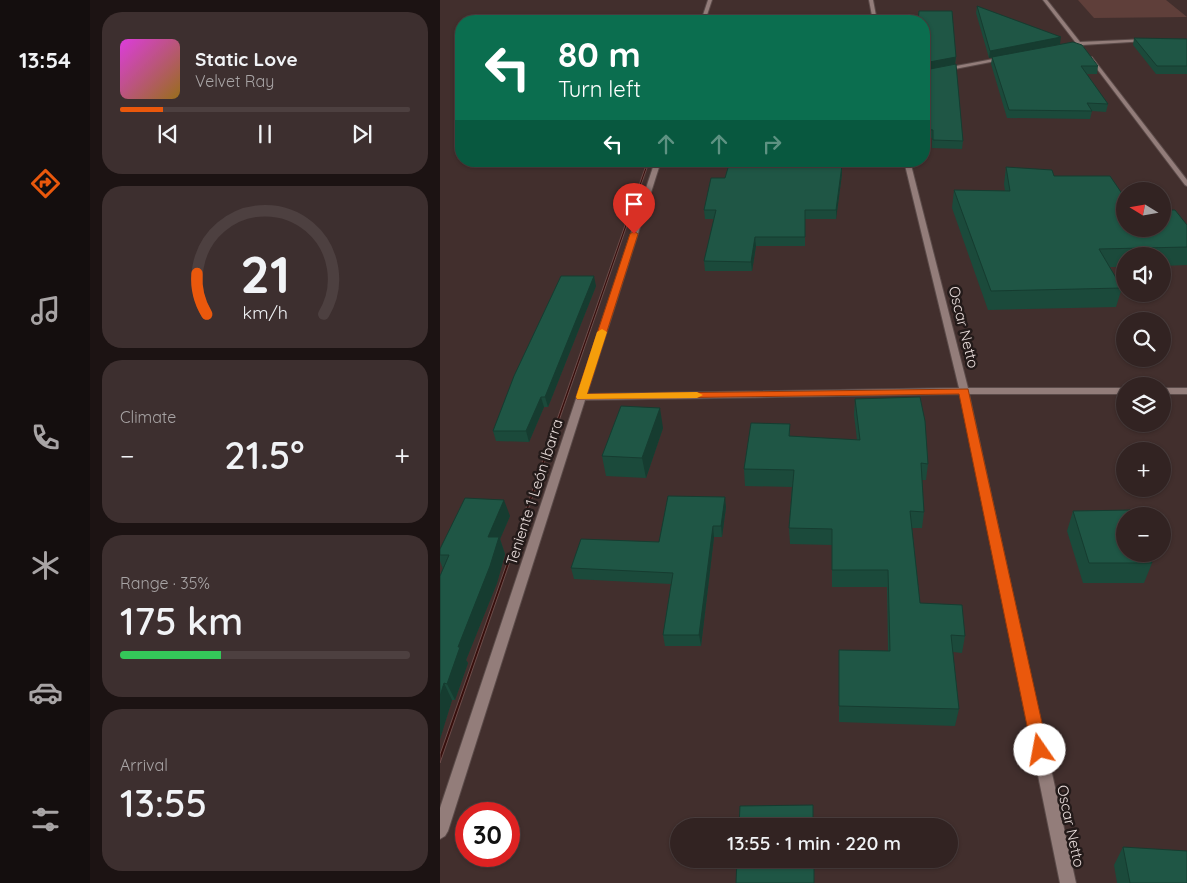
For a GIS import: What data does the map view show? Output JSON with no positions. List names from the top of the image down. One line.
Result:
{"streets":{"street":["Oscar Netto","Teniente 1 León Ibarra"]},"north":"left","page":{"tabs":"13:54","turn":["80 m","Turn left"],"song":["Static Love","Velvet Ray"],"map_buttons":["+","−"],"tile":["Climate",["Range · 35%","175 km"],["Arrival","13:55"]],"heat":["−","21.5°","+"],"limit":"30","trip":"13:55 · 1 min · 220 m","gauge":["21","km/h"]}}
